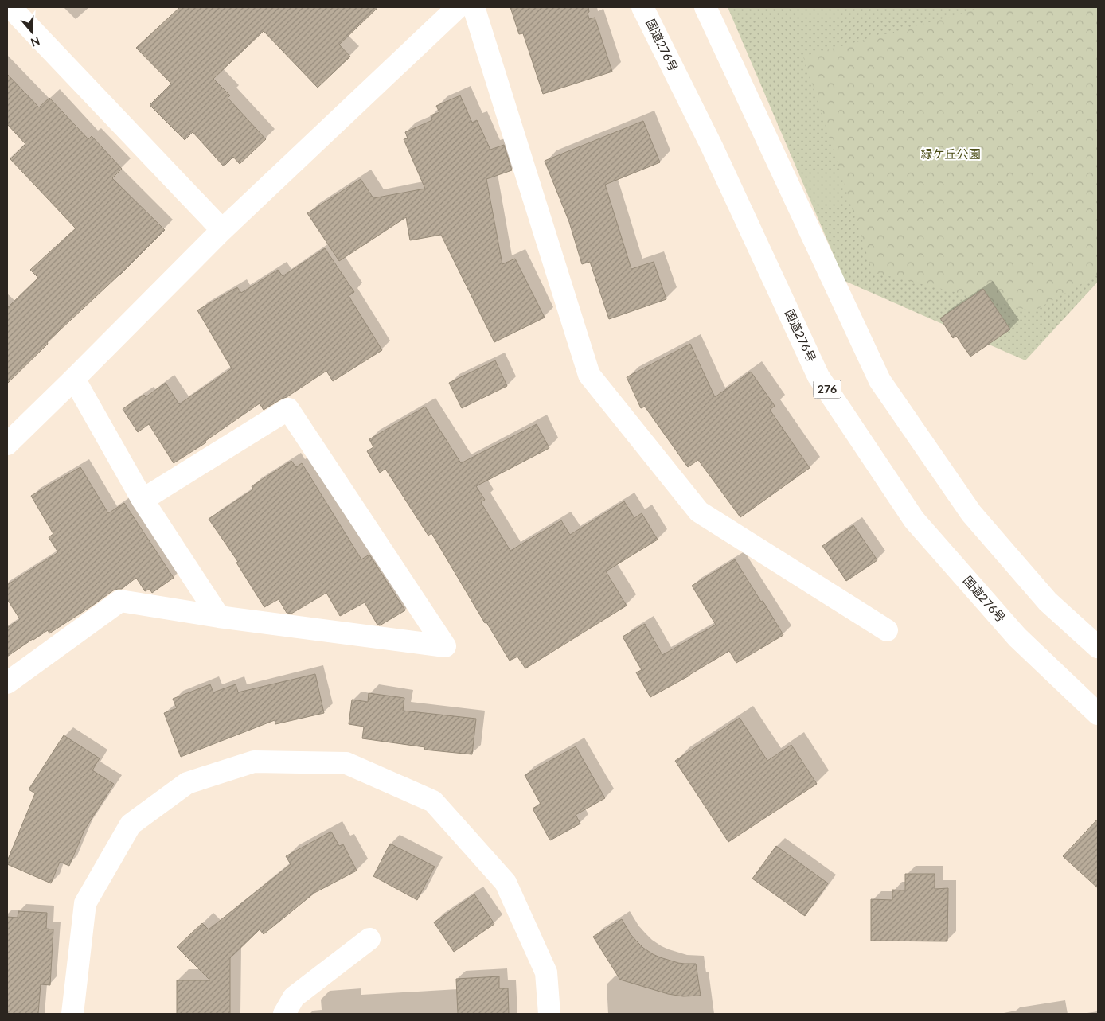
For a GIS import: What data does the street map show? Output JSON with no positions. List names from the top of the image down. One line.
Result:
{"streets":{"main road":["国道276号","276"]},"parks":["緑ケ丘公園"],"north":"bottom"}
